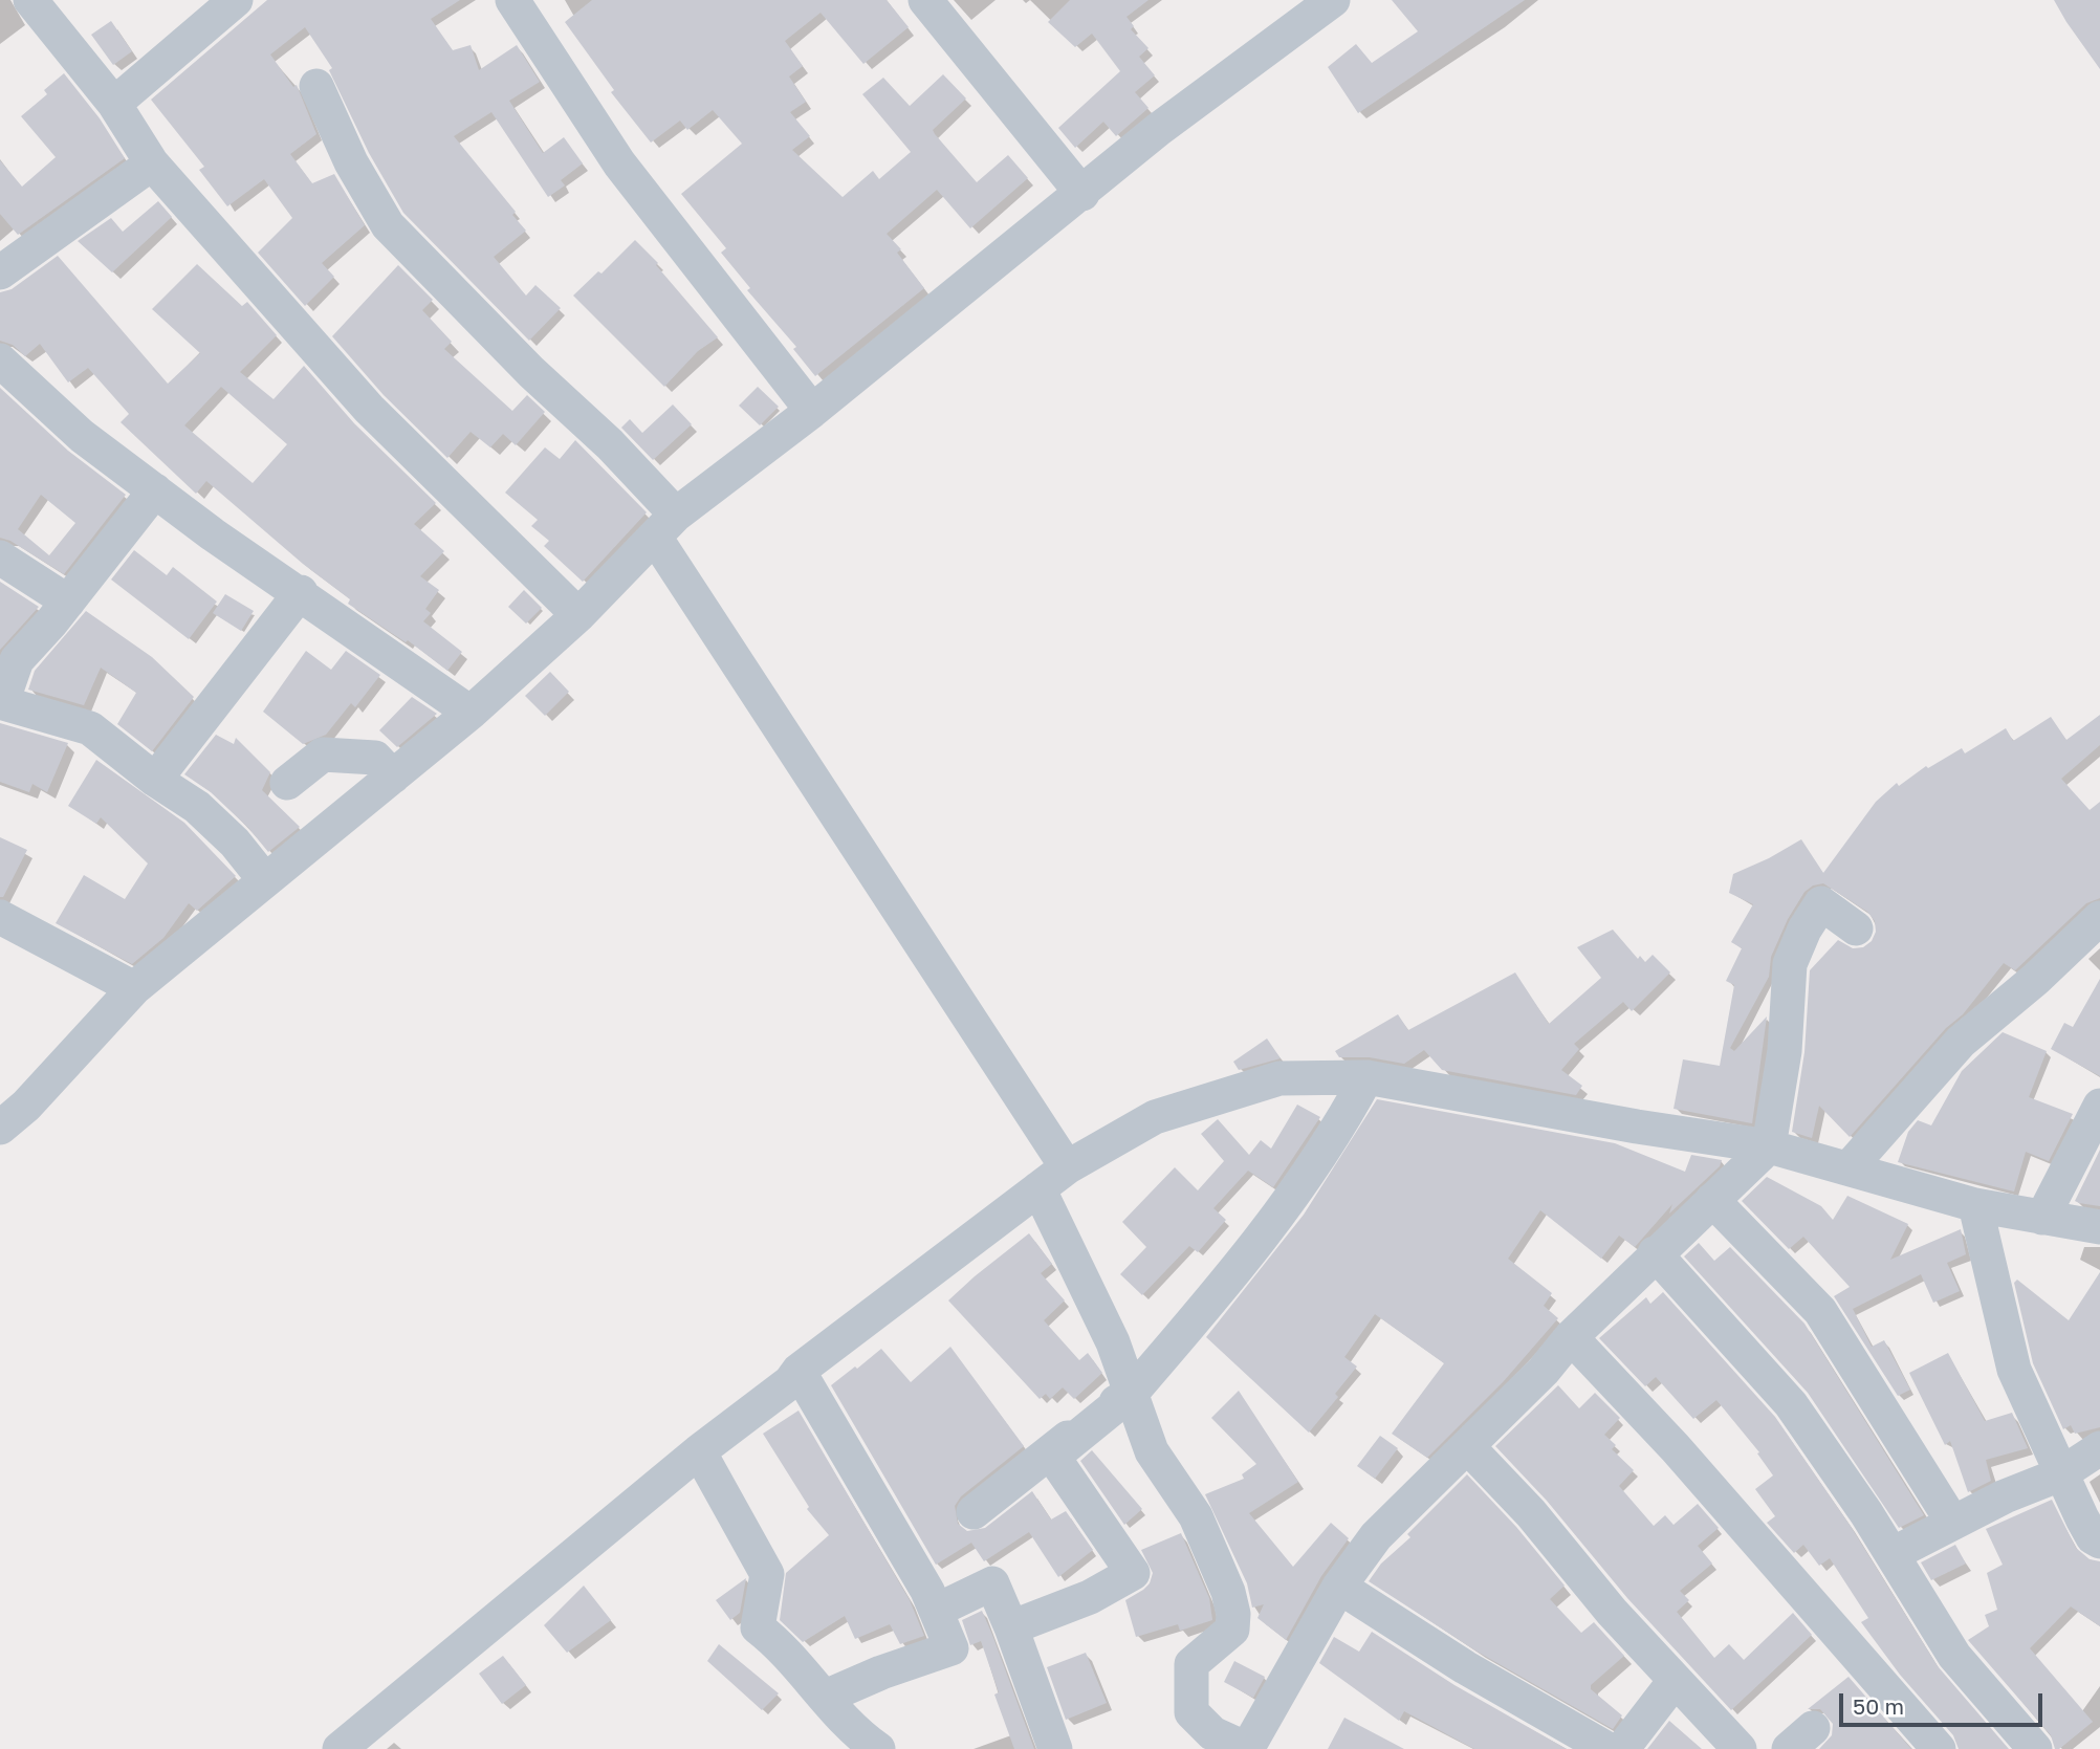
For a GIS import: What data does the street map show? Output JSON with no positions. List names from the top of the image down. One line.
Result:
{"scale_bar":"50 m"}
